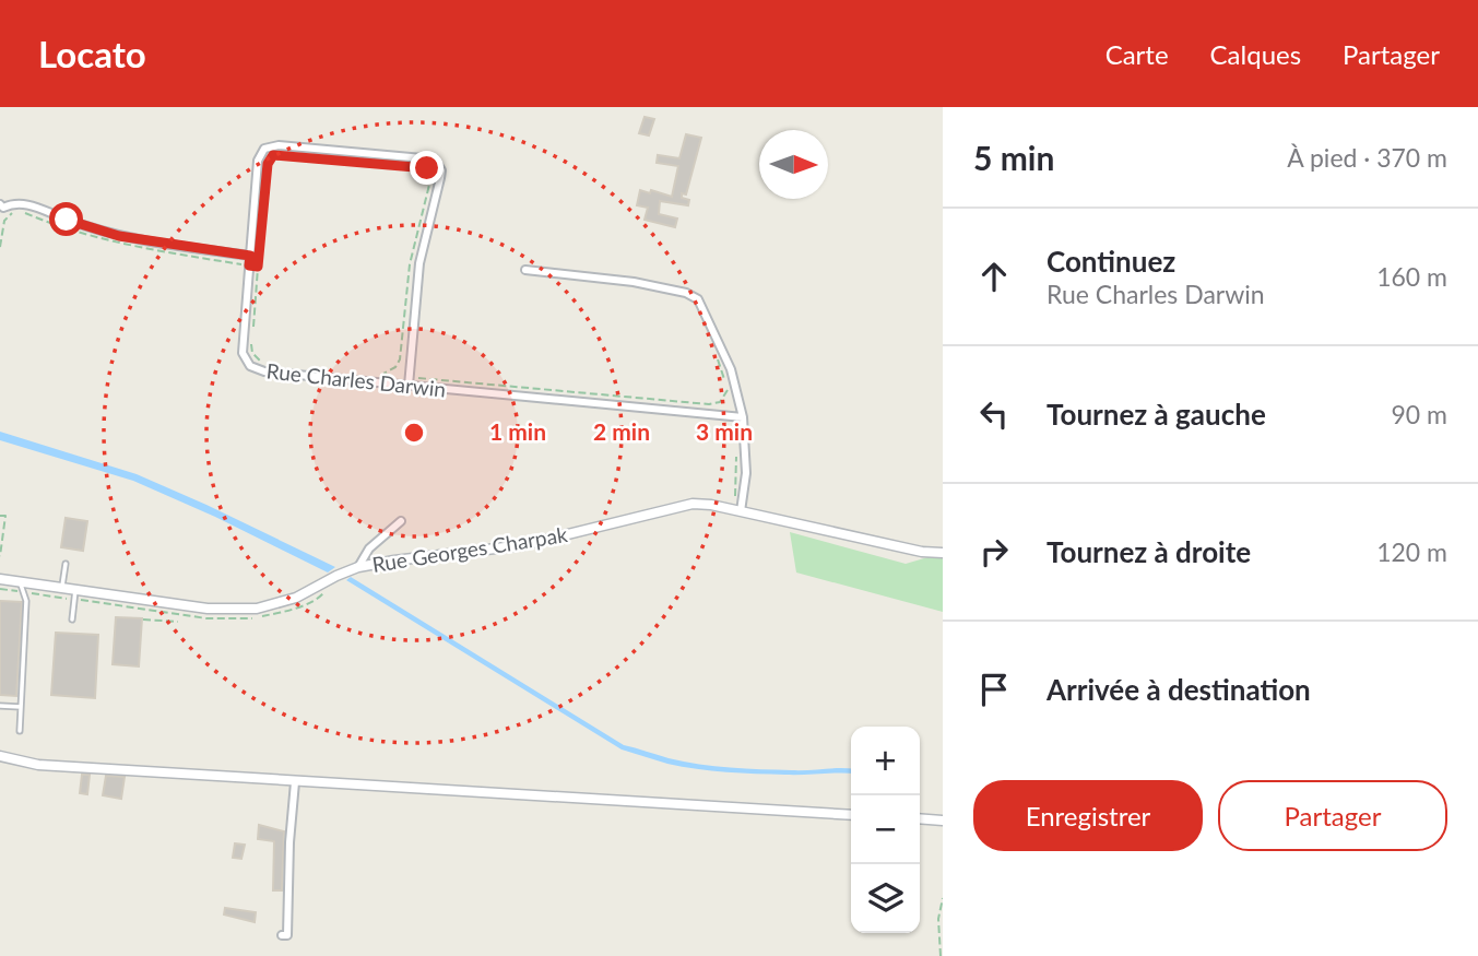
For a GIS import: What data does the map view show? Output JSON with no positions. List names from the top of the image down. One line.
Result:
{"streets":{"street":["Rue Charles Darwin","Rue Georges Charpak"]},"north":"right","page":{"header":"Locato","nav":["Carte","Calques","Partager"],"heading":["5 min","À pied · 370 m"],"list":[["Continuez","Rue Charles Darwin","160 m"],["Tournez à gauche","90 m"],["Tournez à droite","120 m"],"Arrivée à destination"],"map_buttons":["+","−"],"buttons":["Enregistrer","Partager"]},"rings":["1 min","2 min","3 min"]}
